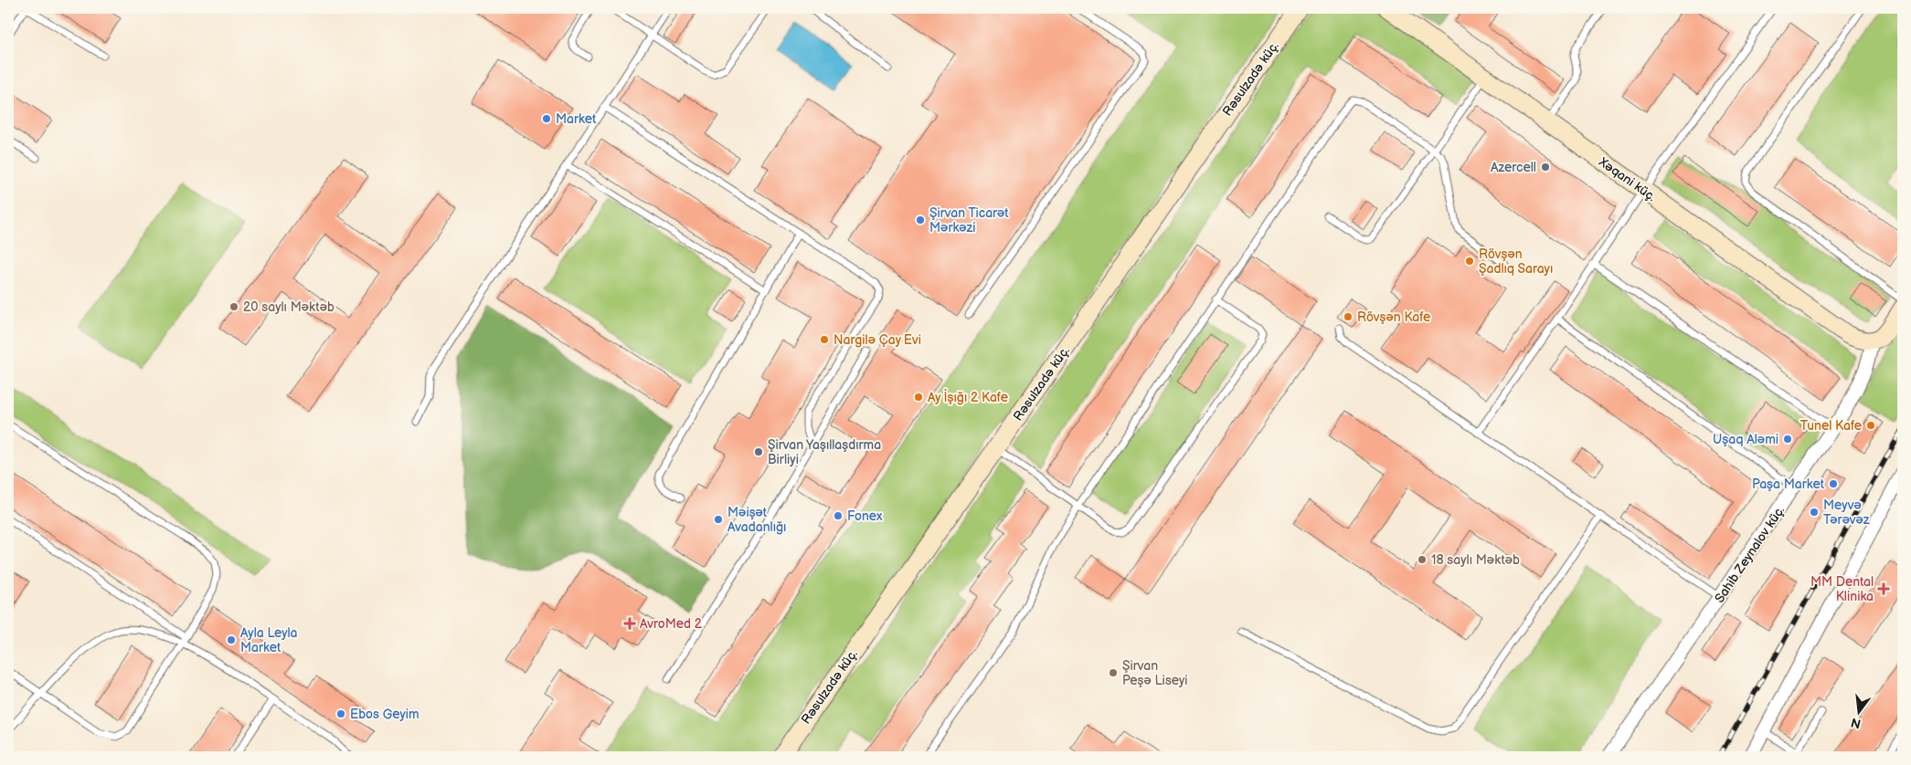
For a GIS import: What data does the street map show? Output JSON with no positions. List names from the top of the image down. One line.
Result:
{"streets":{"main road":["Rəsulzadə küç.","Xəqani küç."],"street":["Sahib Zeynalov küç."]},"crossings":[["Xəqani küç.","Sahib Zeynalov küç."]],"places":{"other":["Market","Azercell","Şirvan Ticarət Mərkəzi","Rövşən Şadlıq Sarayı","20 saylı Məktəb","Rövşən Kafe","Nargilə Çay Evi","Ay İşığı 2 Kafe","Tunel Kafe","Uşaq Aləmi","Şirvan Yaşıllaşdırma Birliyi","Paşa Market","Meyvə Tərəvəz","Fonex","Məişət Avadanlığı","18 saylı Məktəb","Ayla Leyla Market","Şirvan Peşə Liseyi","Ebos Geyim"],"health":["MM Dental Klinika","AvroMed 2"]},"north":"bottom"}
